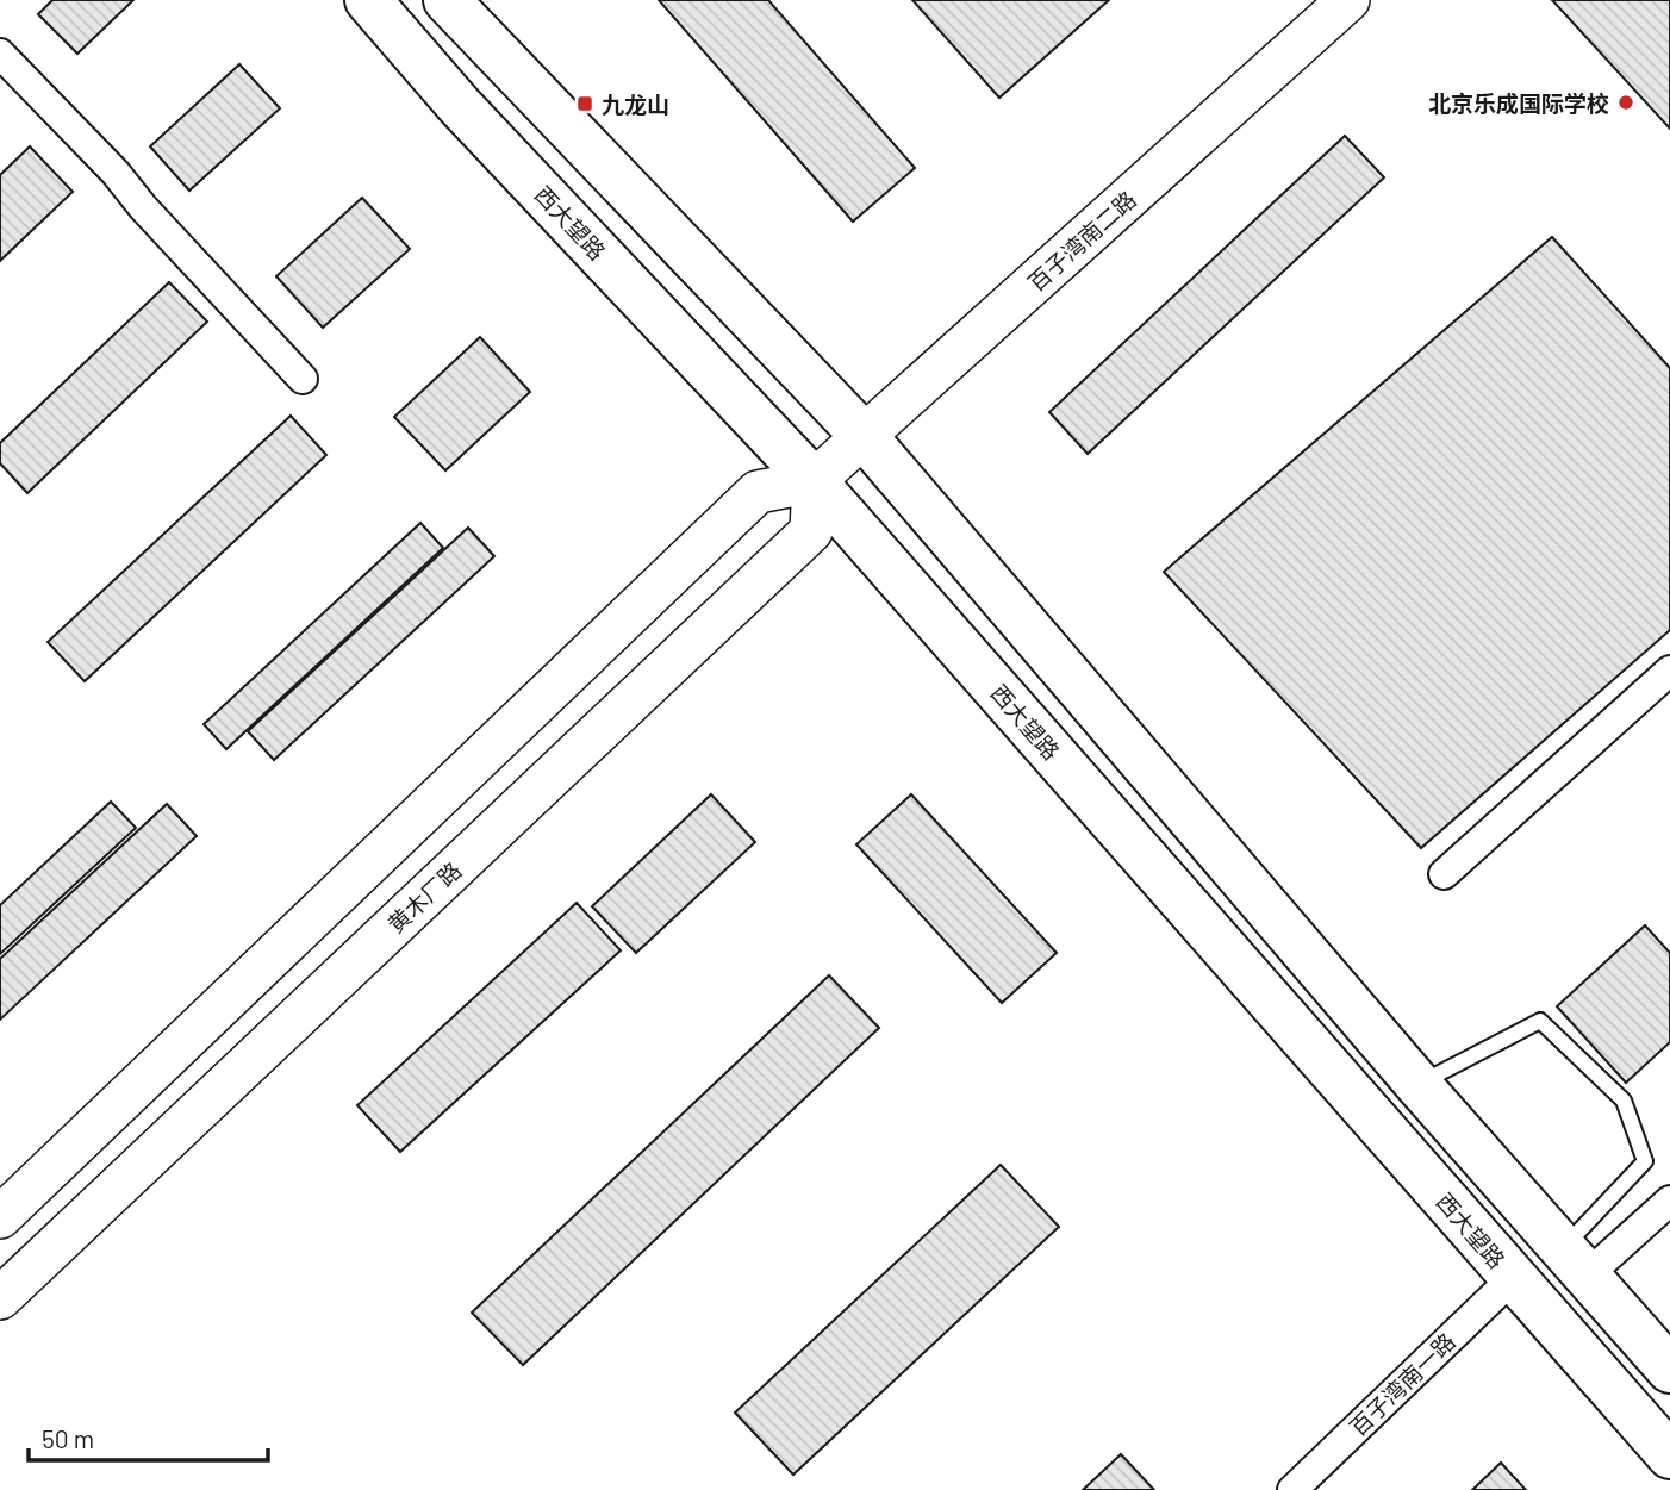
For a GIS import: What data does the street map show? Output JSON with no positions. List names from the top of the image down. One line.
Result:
{"streets":{"main road":["西大望路","百子湾南二路","黄木厂路"],"street":["百子湾南一路"]},"crossings":[["西大望路","百子湾南二路"],["西大望路","黄木厂路"],["西大望路","百子湾南一路"],["百子湾南二路","黄木厂路"]],"places":{"other":["北京乐成国际学校"],"transit":["九龙山"]},"scale_bar":"50 m"}
